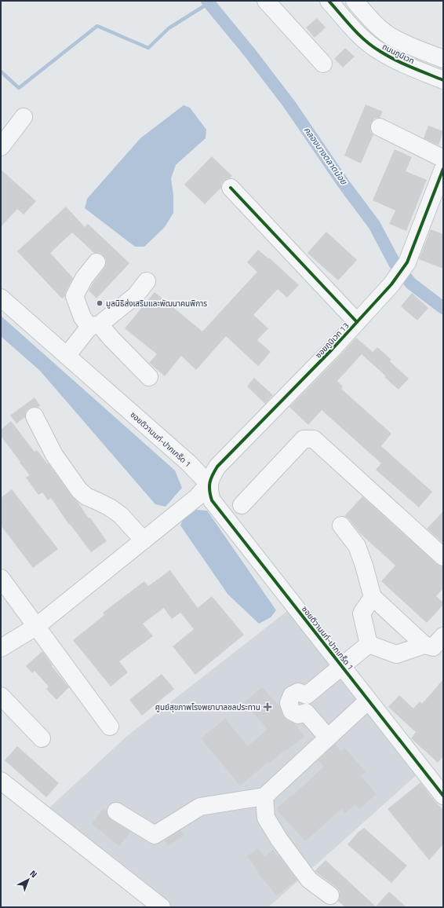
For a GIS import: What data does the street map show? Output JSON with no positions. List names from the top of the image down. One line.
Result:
{"streets":{"street":["ถนนภูมิเวท","ซอยภูมิเวท 13","ซอยติวานนท์-ปากเกร็ด 1"]},"crossings":[["ซอยภูมิเวท 13","ซอยติวานนท์-ปากเกร็ด 1"]],"water":["คลองบางตลาดน้อย"],"places":{"other":["มูลนิธิส่งเสริมและพัฒนาคนพิการ"],"health":["ศูนย์สุขภาพโรงพยาบาลชลประทาน"]},"north":"top right"}
